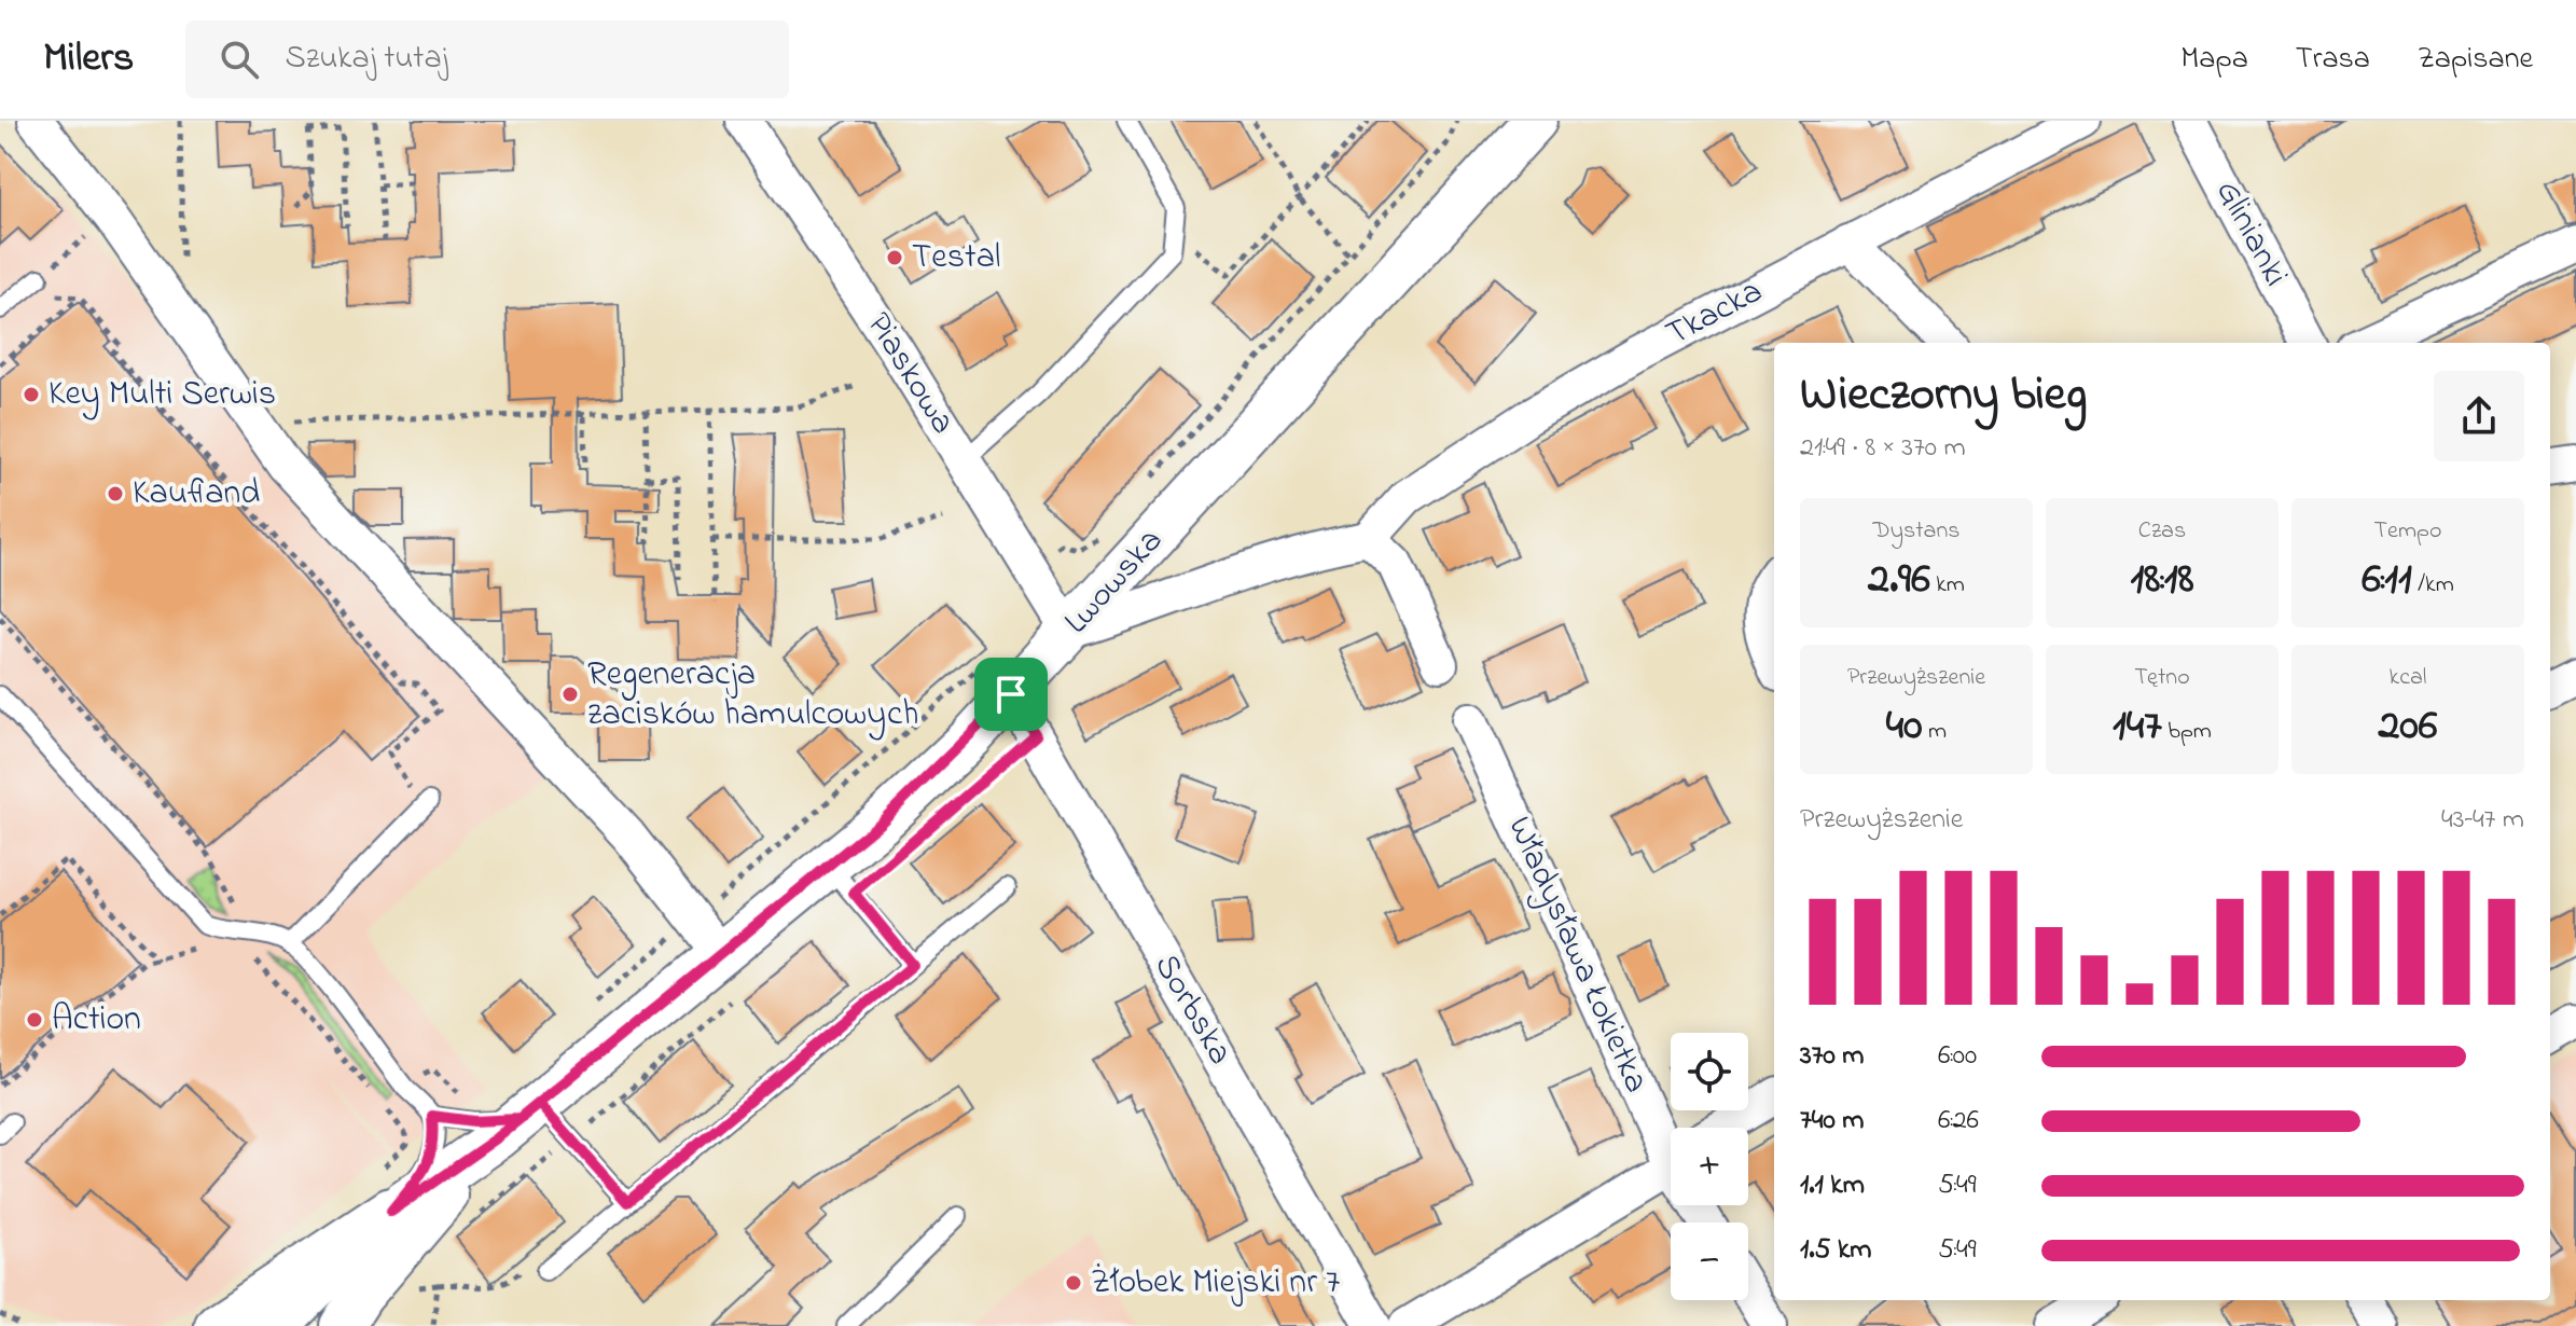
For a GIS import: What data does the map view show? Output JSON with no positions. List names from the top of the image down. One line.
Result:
{"streets":{"street":["Glinianki","Tkacka","Piaskowa","Lwowska","Władysława Łokietka","Sorbska"]},"crossings":[["Piaskowa","Lwowska"],["Lwowska","Sorbska"]],"places":["Testal","Key Multi Serwis","Kaufland","Regeneracja zacisków hamulcowych","Action","Żłobek Miejski nr 7"],"page":{"header":"Milers","search":"Szukaj tutaj","nav":["Mapa","Trasa","Zapisane"],"heading":["Wieczorny bieg","21:49 · 8 × 370 m"],"stats":[["Dystans","2.96 km"],["Czas","18:18"],["Tempo","6:11 /km"],["Przewyższenie","40 m"],["Tętno","147 bpm"],["kcal","206"]],"chart":["Przewyższenie","43–47 m"],"list":[{"name":"370 m","note":"6:00"},{"name":"740 m","note":"6:26"},{"name":"1.1 km","note":"5:49"},{"name":"1.5 km","note":"5:49"}],"map_buttons":["+","−"]}}
